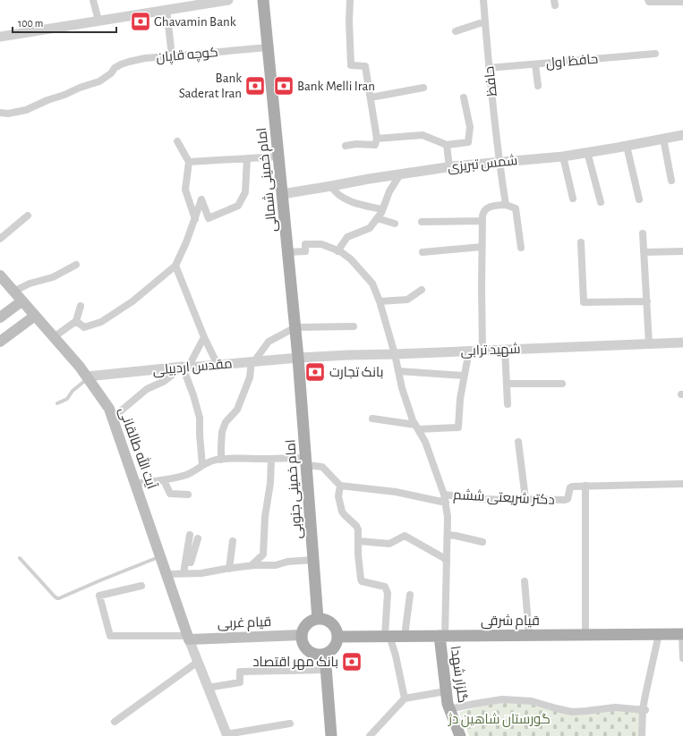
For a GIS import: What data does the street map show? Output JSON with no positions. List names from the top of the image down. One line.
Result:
{"streets":{"main road":["امام خمینی شمالی","آیت الله طالقانی","امام خمینی جنوبی","قیام شرقی","قیام غربی","گلزار شهدا"],"street":["کوچه قاپان","حافظ اول","حافظ","شمس تبریزی","شهید ترابی","مقدس اردبیلی","دکتر شریعتی ششم"]},"crossings":[["کوچه قاپان","امام خمینی شمالی"],["حافظ اول","حافظ"],["حافظ","شمس تبریزی"],["شمس تبریزی","امام خمینی شمالی"],["امام خمینی شمالی","شهید ترابی"],["امام خمینی شمالی","مقدس اردبیلی"],["امام خمینی شمالی","امام خمینی جنوبی"],["شهید ترابی","مقدس اردبیلی"],["شهید ترابی","امام خمینی جنوبی"],["مقدس اردبیلی","آیت الله طالقانی"],["مقدس اردبیلی","امام خمینی جنوبی"],["آیت الله طالقانی","قیام غربی"],["امام خمینی جنوبی","قیام شرقی"],["امام خمینی جنوبی","قیام غربی"],["قیام شرقی","قیام غربی"],["قیام شرقی","گلزار شهدا"]],"parks":["گورستان شاهین دژ"],"places":{"bank":["Ghavamin Bank","Bank Saderat Iran","Bank Melli Iran","بانک تجارت","بانک مهر اقتصاد"]},"scale_bar":"100 m"}
